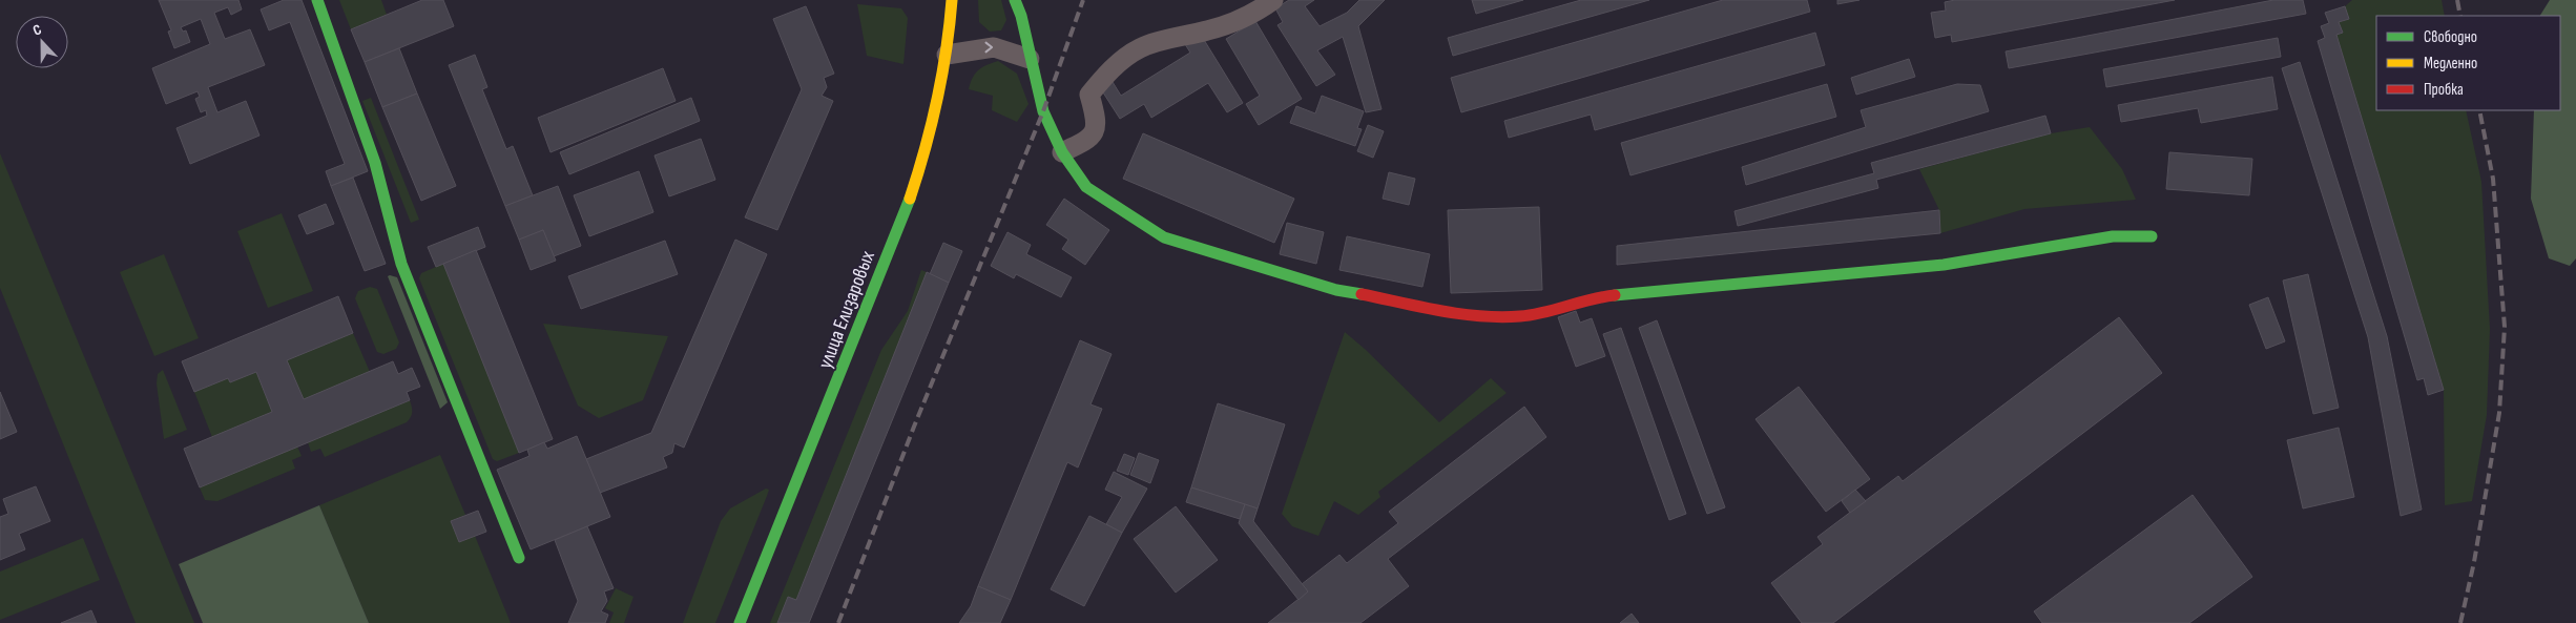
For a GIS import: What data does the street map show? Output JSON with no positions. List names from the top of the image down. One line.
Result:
{"streets":{"street":["улица Елизаровых"]},"legend":["Свободно","Медленно","Пробка"],"north":"top"}
